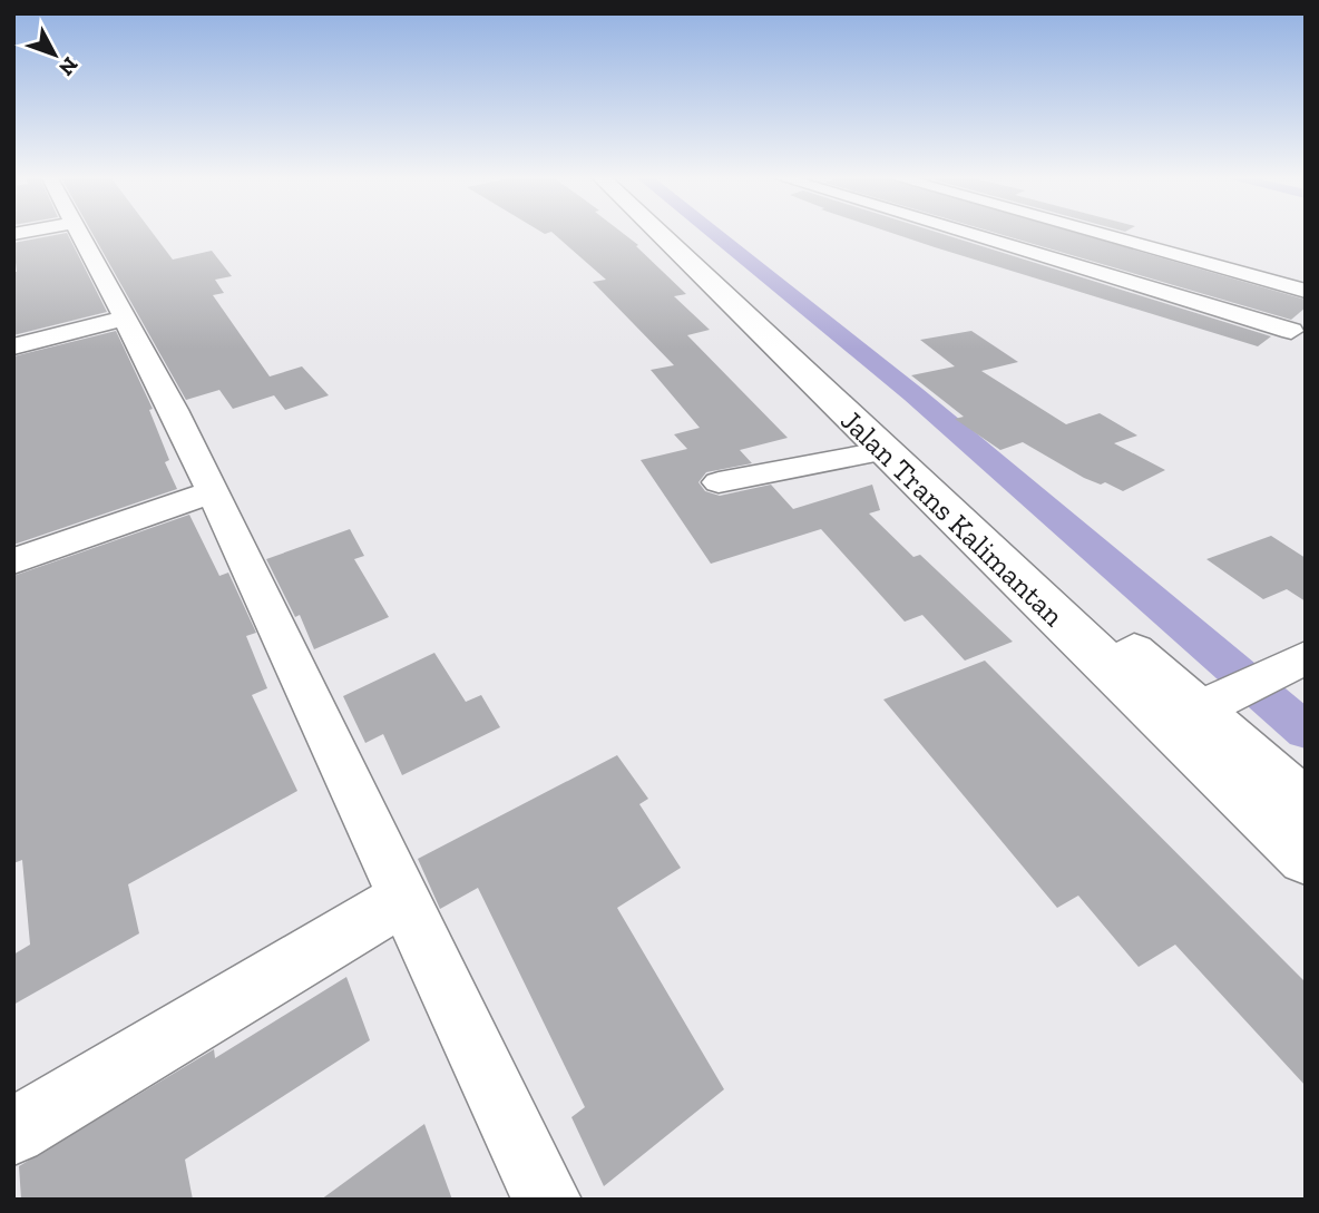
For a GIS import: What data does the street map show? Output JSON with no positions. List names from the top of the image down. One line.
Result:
{"streets":{"highway":["Jalan Trans Kalimantan"]},"north":"bottom right"}
